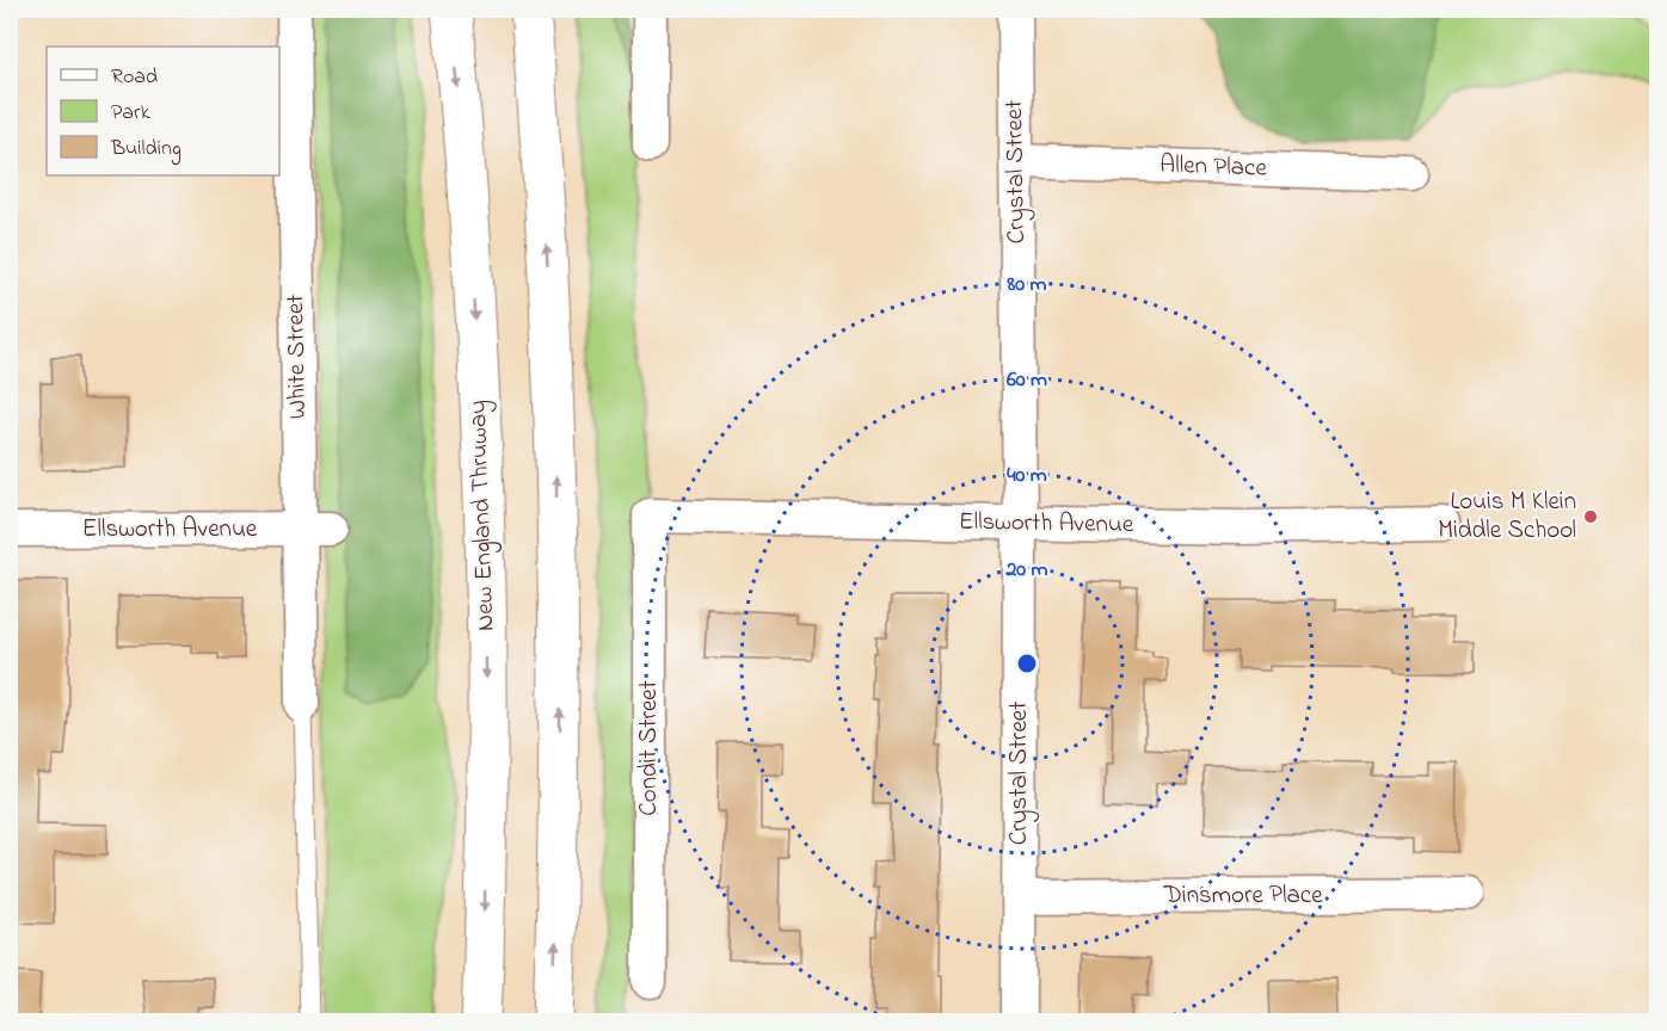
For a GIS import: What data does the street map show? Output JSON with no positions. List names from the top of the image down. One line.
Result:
{"streets":{"highway":["New England Thruway"],"street":["Allen Place","Crystal Street","White Street","Ellsworth Avenue","Condit Street","Dinsmore Place"]},"crossings":[["Allen Place","Crystal Street"],["Crystal Street","Ellsworth Avenue"],["Crystal Street","Dinsmore Place"],["White Street","Ellsworth Avenue"],["Ellsworth Avenue","Condit Street"]],"places":["Louis M Klein Middle School"],"legend":["Road","Park","Building"],"rings":["80 m","60 m","40 m","20 m"]}
